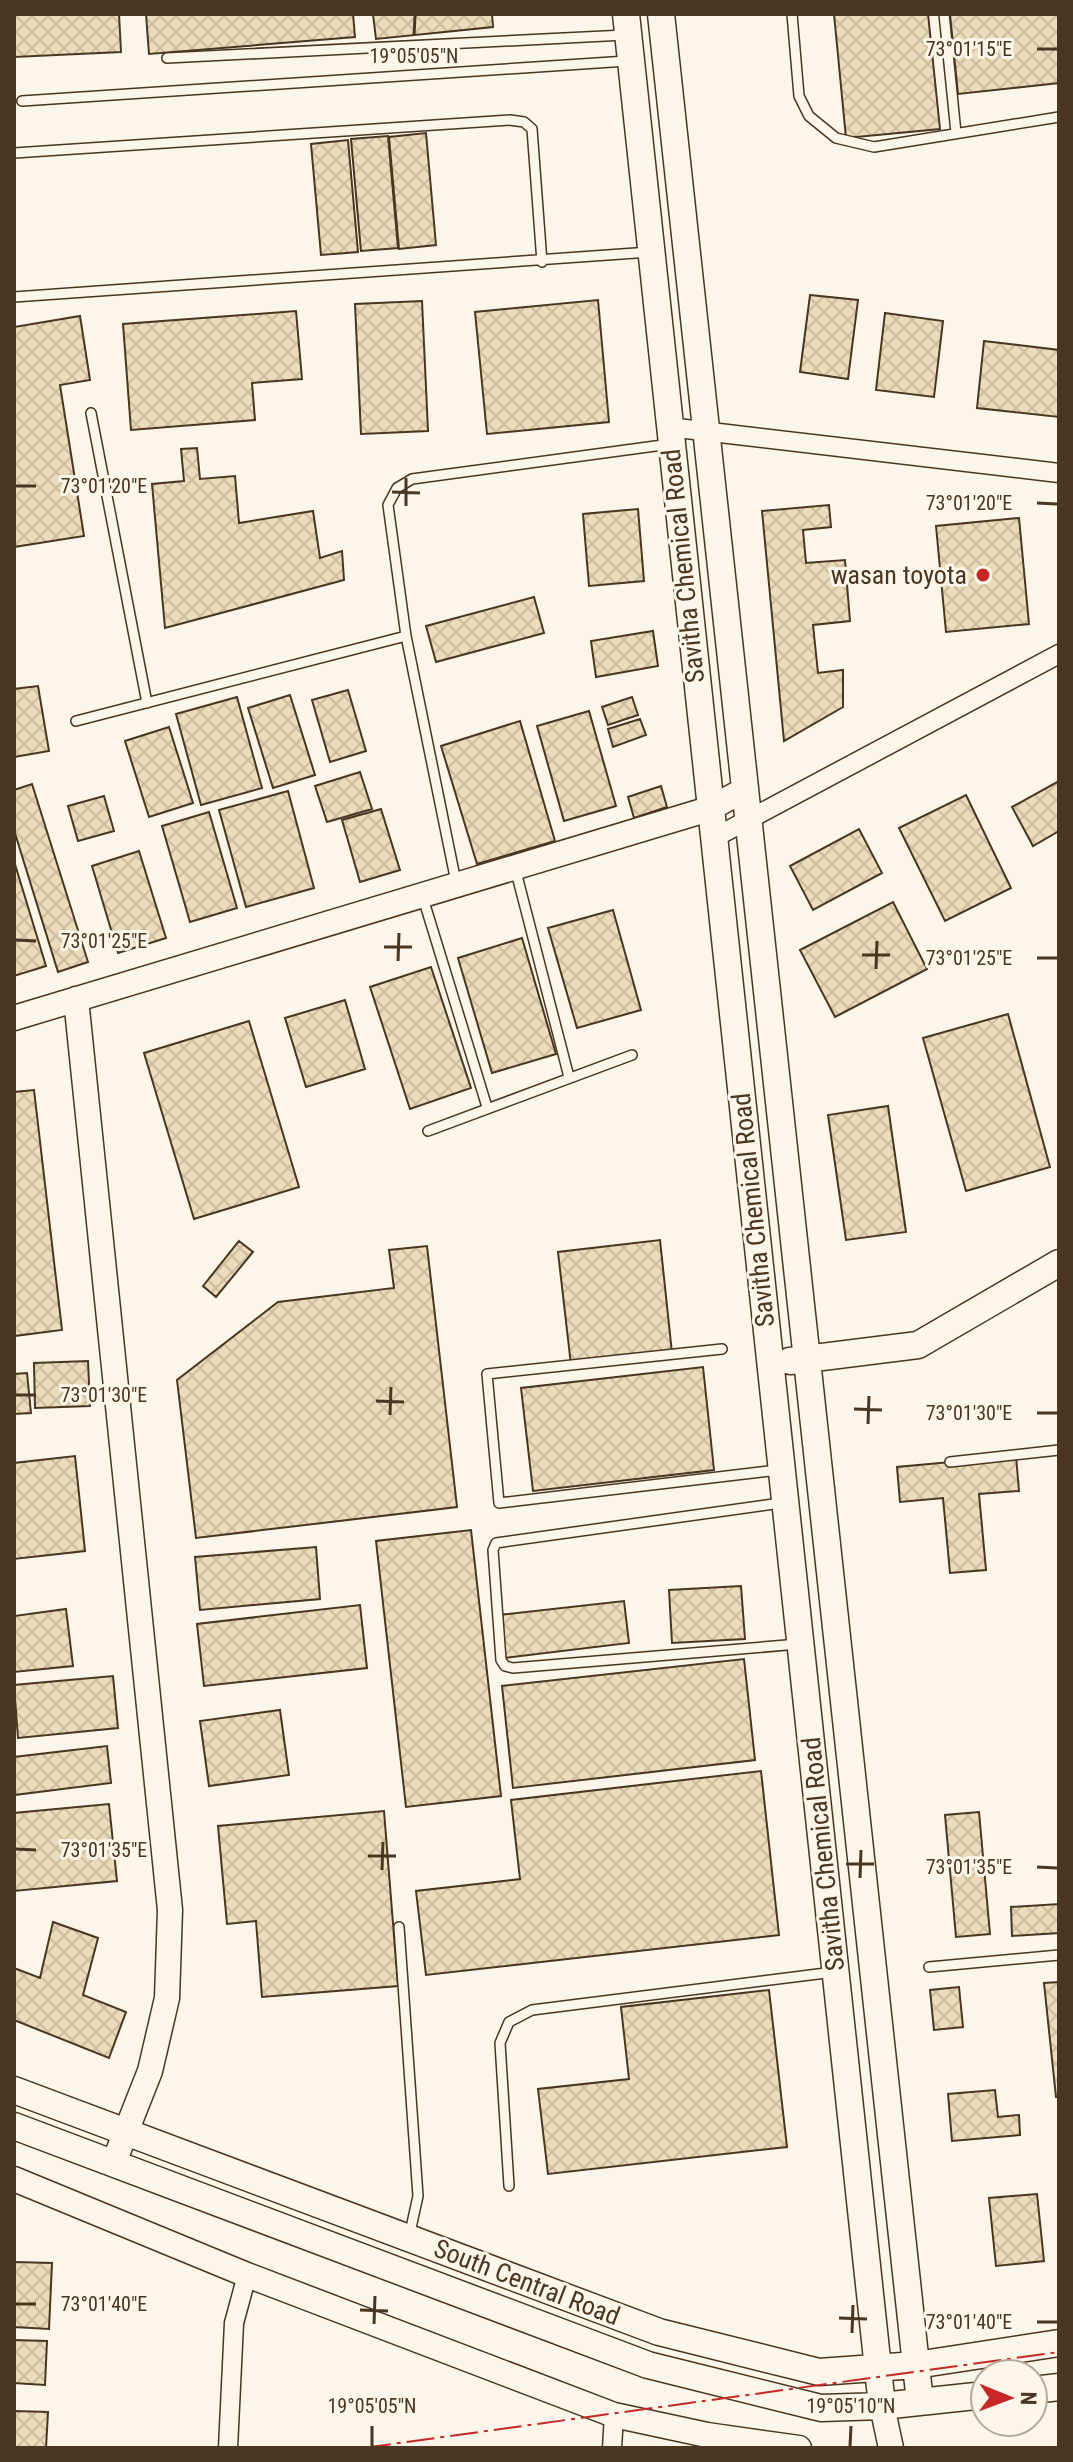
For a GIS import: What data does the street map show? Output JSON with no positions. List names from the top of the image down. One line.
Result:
{"streets":{"main road":["Savitha Chemical Road","South Central Road"]},"crossings":[["Savitha Chemical Road","South Central Road"]],"places":["wasan toyota"],"north":"right","coordinates":["73°01'15\"E","19°05'05\"N","73°01'20\"E","73°01'25\"E","73°01'30\"E","73°01'35\"E","73°01'40\"E","19°05'10\"N"]}
